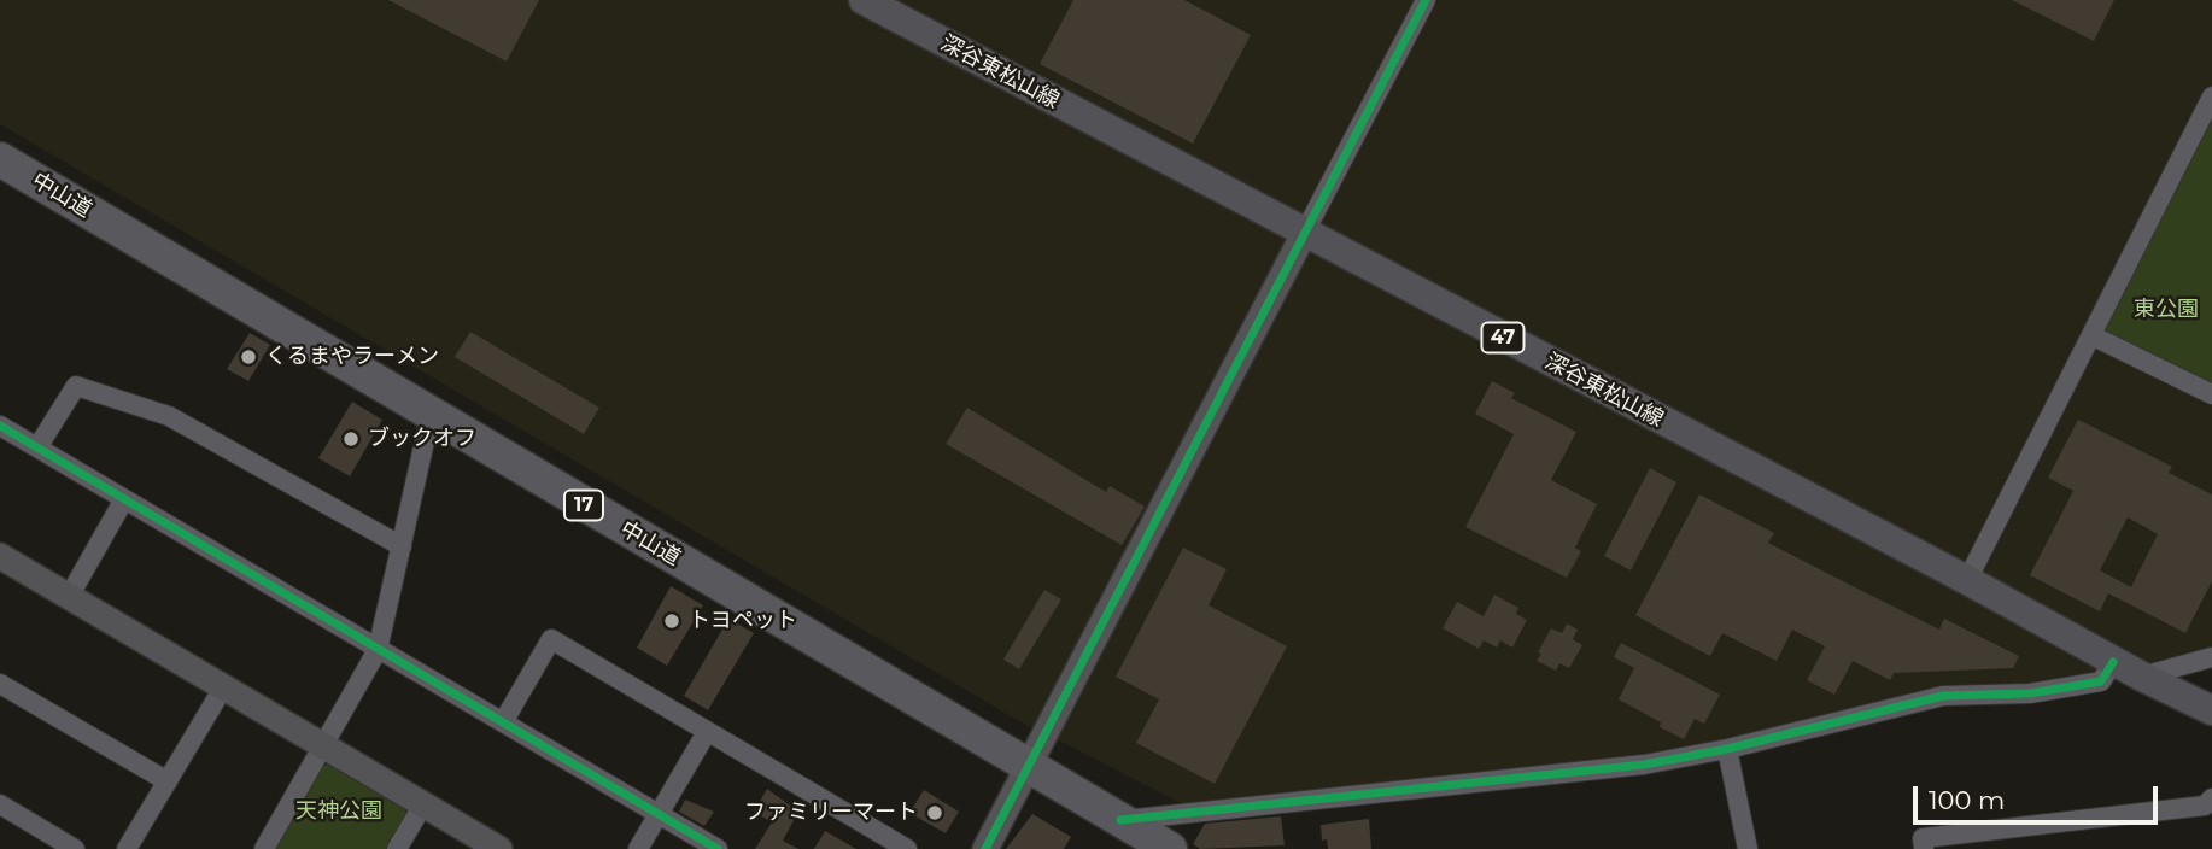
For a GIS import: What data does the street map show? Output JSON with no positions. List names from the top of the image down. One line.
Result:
{"streets":{"highway":["中山道","17"],"main road":["深谷東松山線","47"]},"parks":["東公園","天神公園"],"places":["くるまやラーメン","ブックオフ","トヨペット","ファミリーマート"],"scale_bar":"100 m"}
